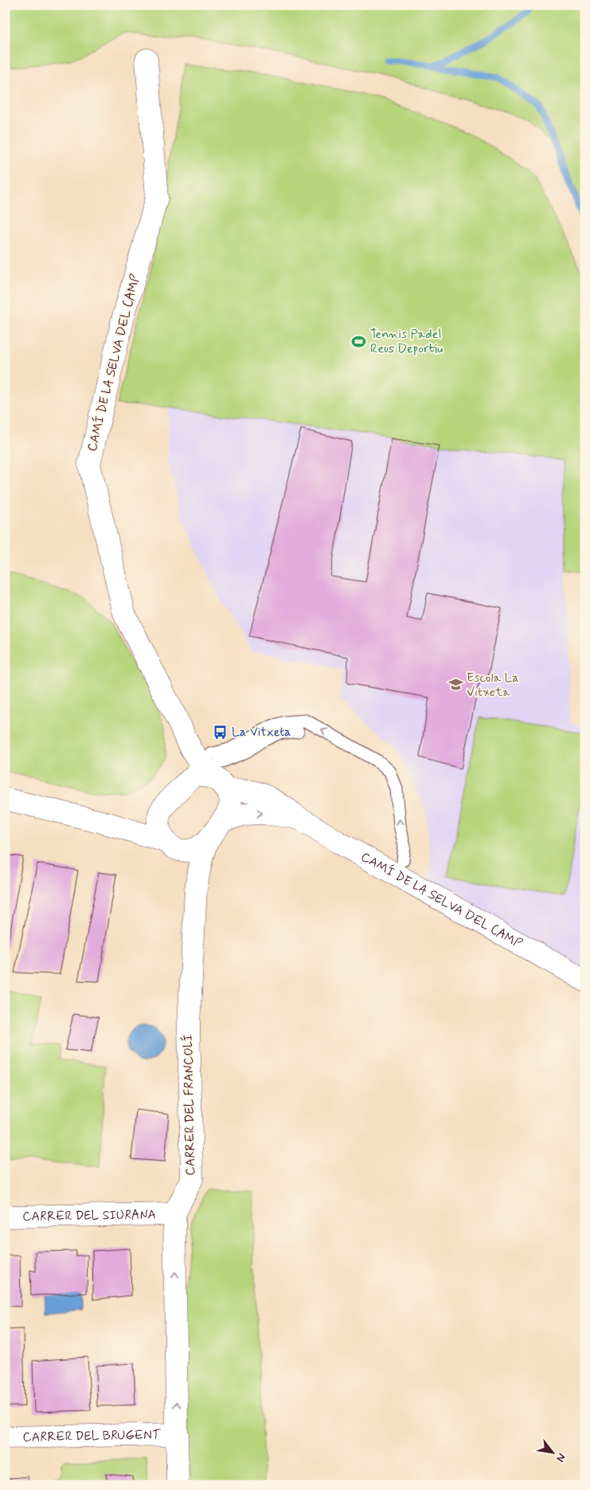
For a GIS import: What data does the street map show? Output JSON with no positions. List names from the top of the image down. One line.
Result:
{"streets":{"street":["CAMÍ DE LA SELVA DEL CAMP","CARRER DEL FRANCOLÍ","CARRER DEL SIURANA","CARRER DEL BRUGENT"]},"crossings":[["CAMÍ DE LA SELVA DEL CAMP","CARRER DEL FRANCOLÍ"],["CARRER DEL FRANCOLÍ","CARRER DEL SIURANA"],["CARRER DEL FRANCOLÍ","CARRER DEL BRUGENT"]],"places":{"sports":["Tennis Padel Reus Deportiu"],"school or university":["Escola La Vitxeta"],"bus stop":["La Vitxeta"]},"north":"bottom right"}
